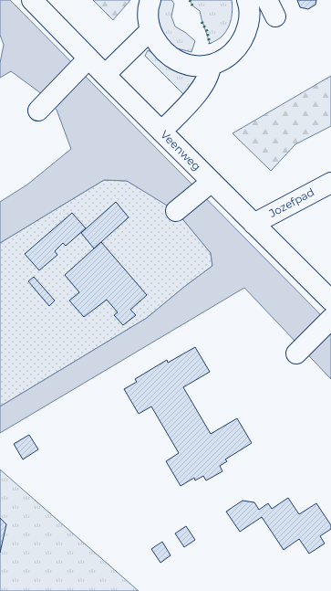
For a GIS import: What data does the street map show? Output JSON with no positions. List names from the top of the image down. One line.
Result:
{"streets":{"street":["Veenweg","Jozefpad"]},"crossings":[["Veenweg","Jozefpad"]]}
